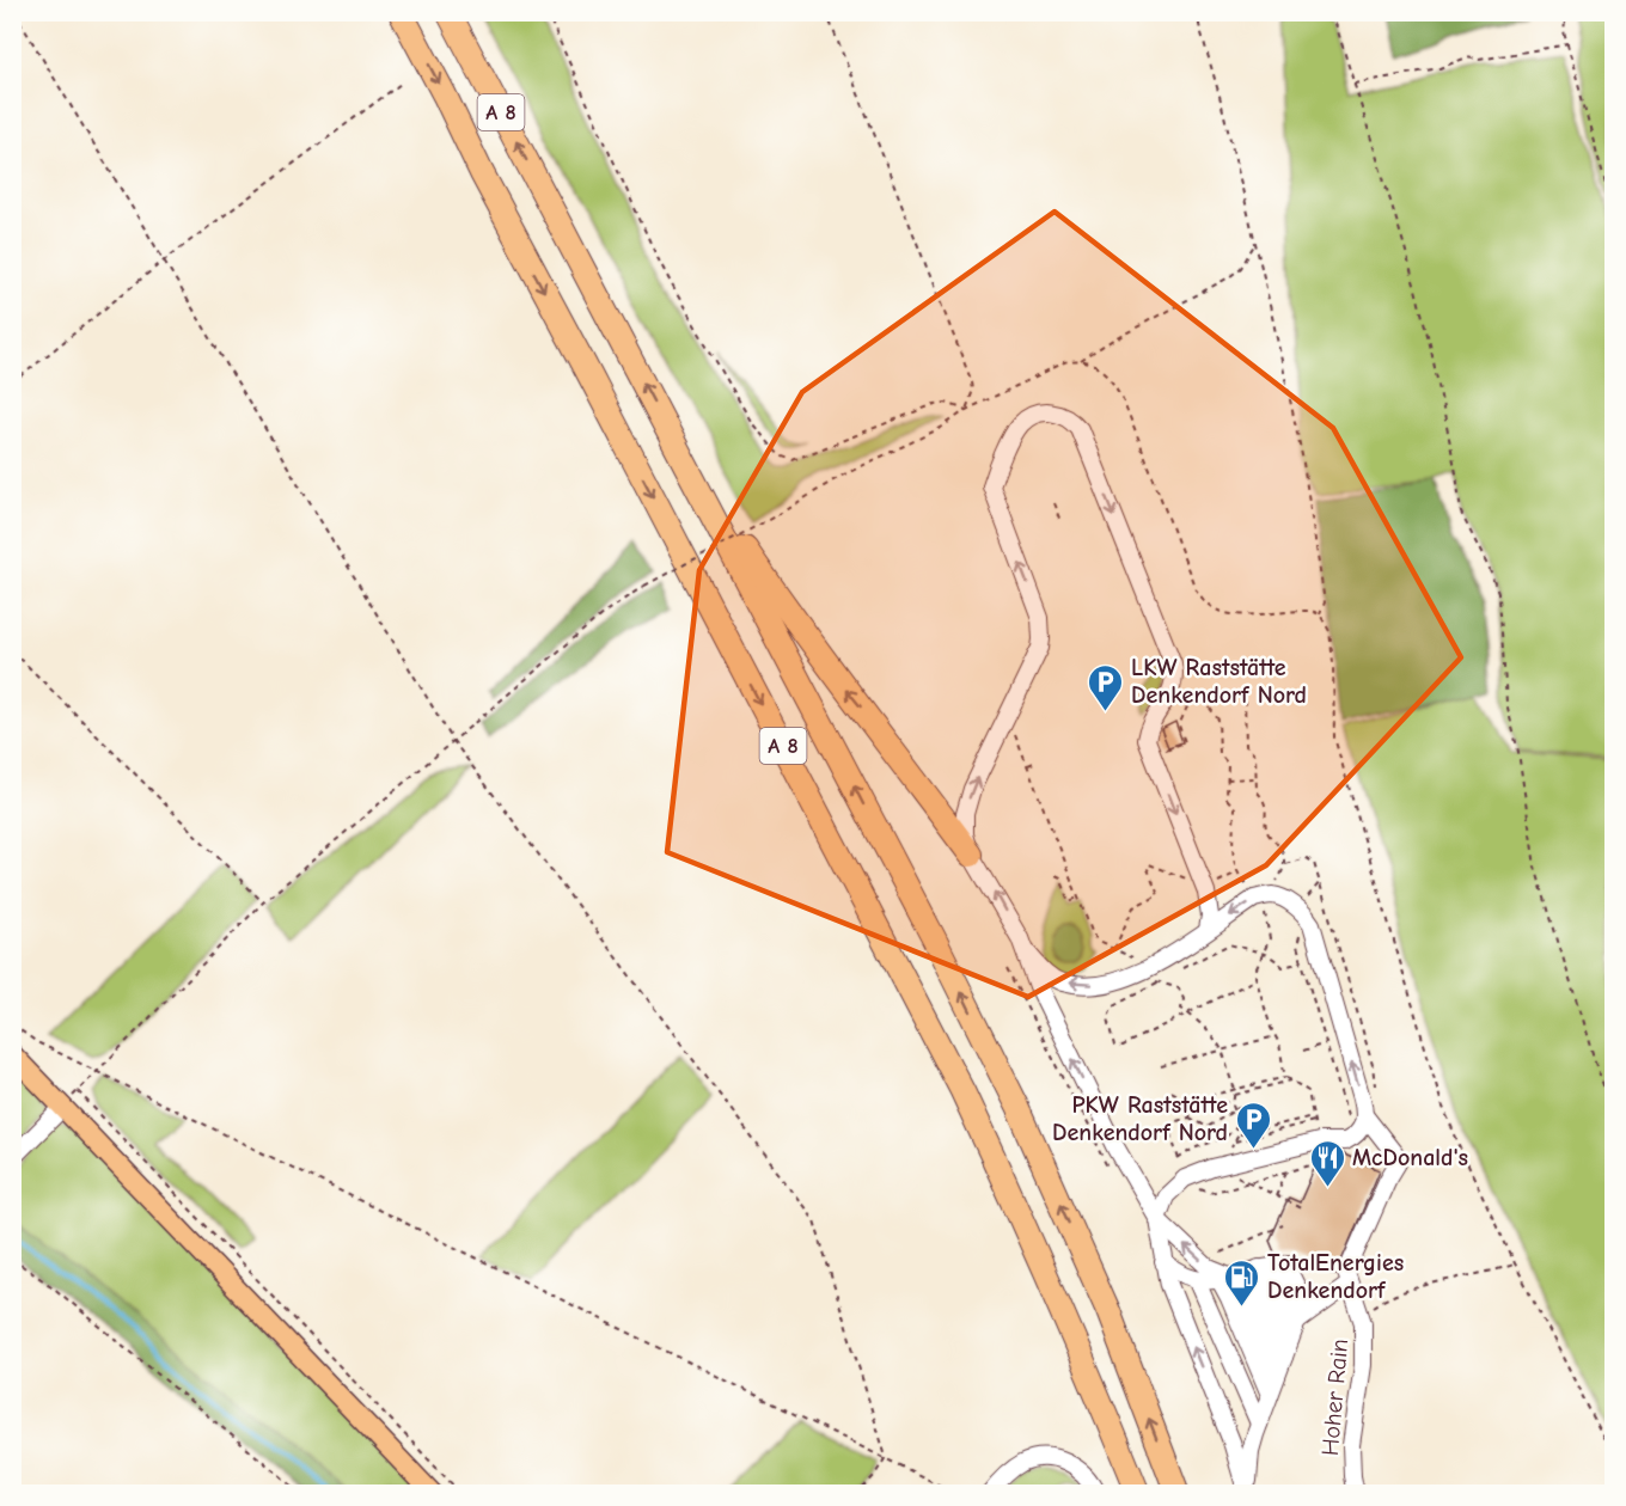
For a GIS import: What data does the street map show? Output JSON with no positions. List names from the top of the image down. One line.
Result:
{"streets":{"highway":["A 8"],"lane":["Hoher Rain"]},"places":{"parking":["LKW Raststätte Denkendorf Nord","PKW Raststätte Denkendorf Nord"],"restaurant":["McDonald's"],"fuel station":["TotalEnergies Denkendorf"]}}
